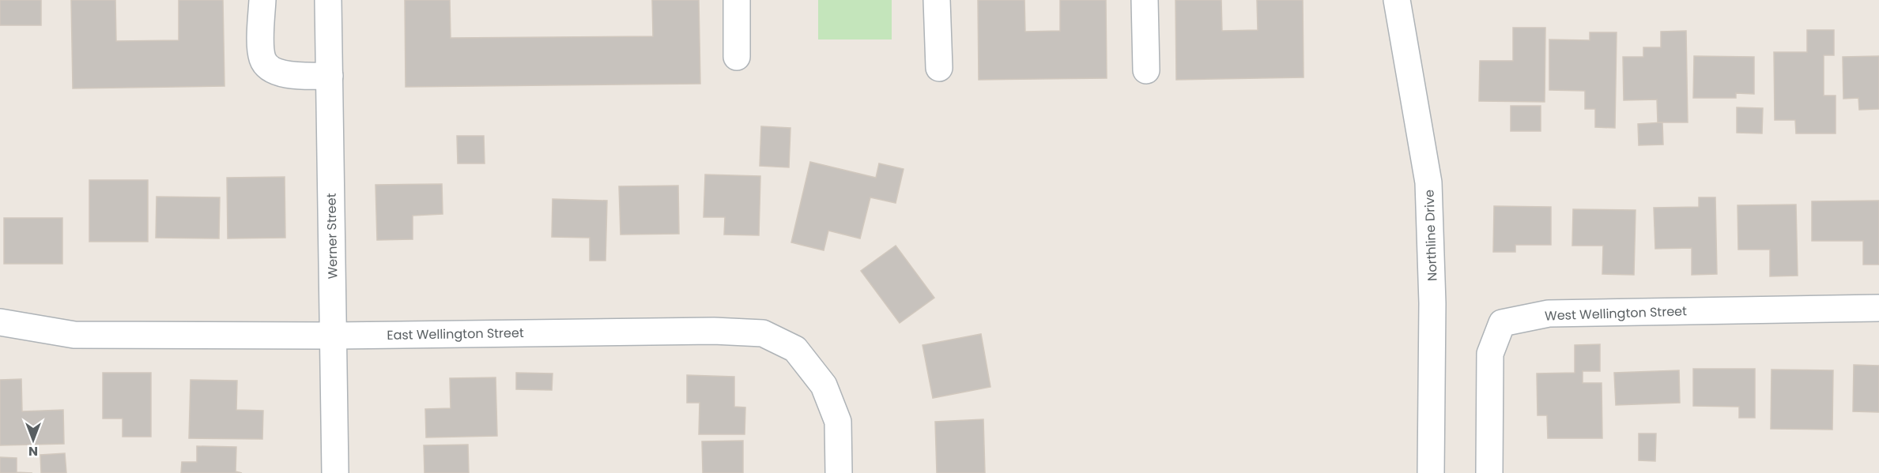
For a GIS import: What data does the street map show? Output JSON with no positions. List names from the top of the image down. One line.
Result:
{"streets":{"street":["Northline Drive","Werner Street","West Wellington Street","East Wellington Street"]},"crossings":[["Werner Street","East Wellington Street"]],"north":"bottom"}
